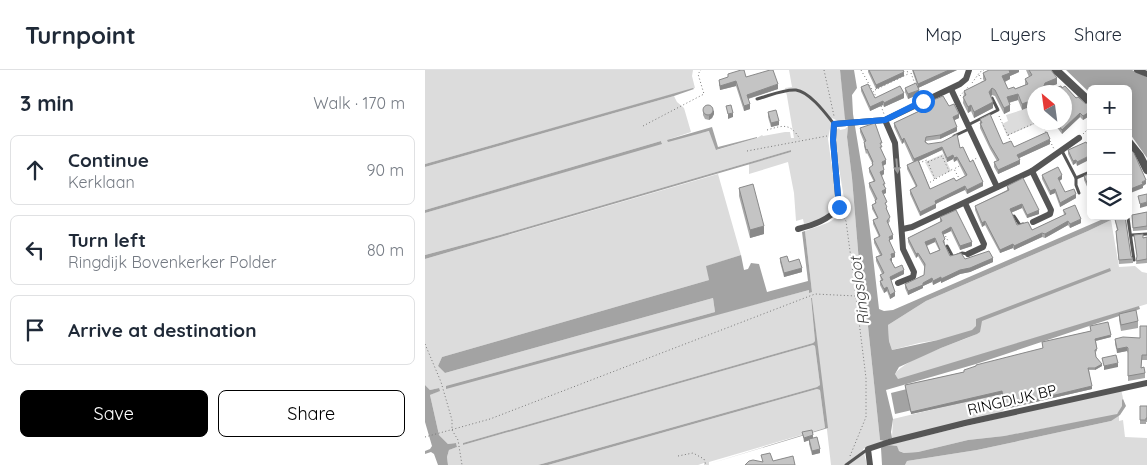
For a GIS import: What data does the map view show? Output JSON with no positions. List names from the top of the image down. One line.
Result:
{"streets":{"street":["RINGDIJK BP"]},"water":["Ringsloot"],"north":"top left","page":{"header":"Turnpoint","nav":["Map","Layers","Share"],"heading":["3 min","Walk · 170 m"],"map_buttons":["+","−"],"list":[["Continue","Kerklaan","90 m"],["Turn left","Ringdijk Bovenkerker Polder","80 m"],"Arrive at destination"],"buttons":["Save","Share"]}}
